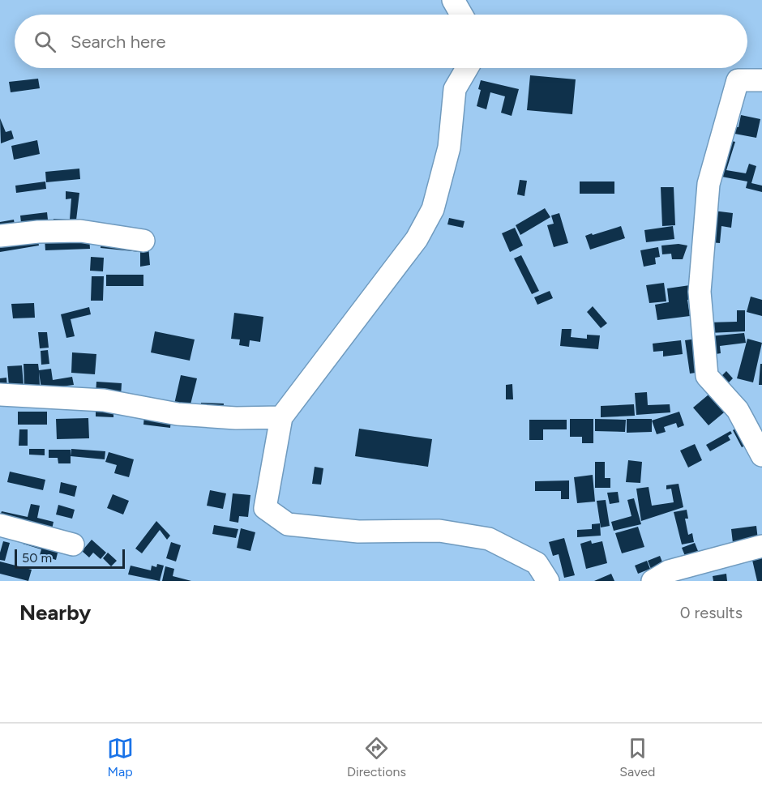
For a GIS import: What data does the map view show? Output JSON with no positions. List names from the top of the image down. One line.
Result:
{"scale_bar":"50 m","page":{"search":"Search here","scale":"50 m","heading":["Nearby","0 results"],"nav":["Map","Directions","Saved"]}}
